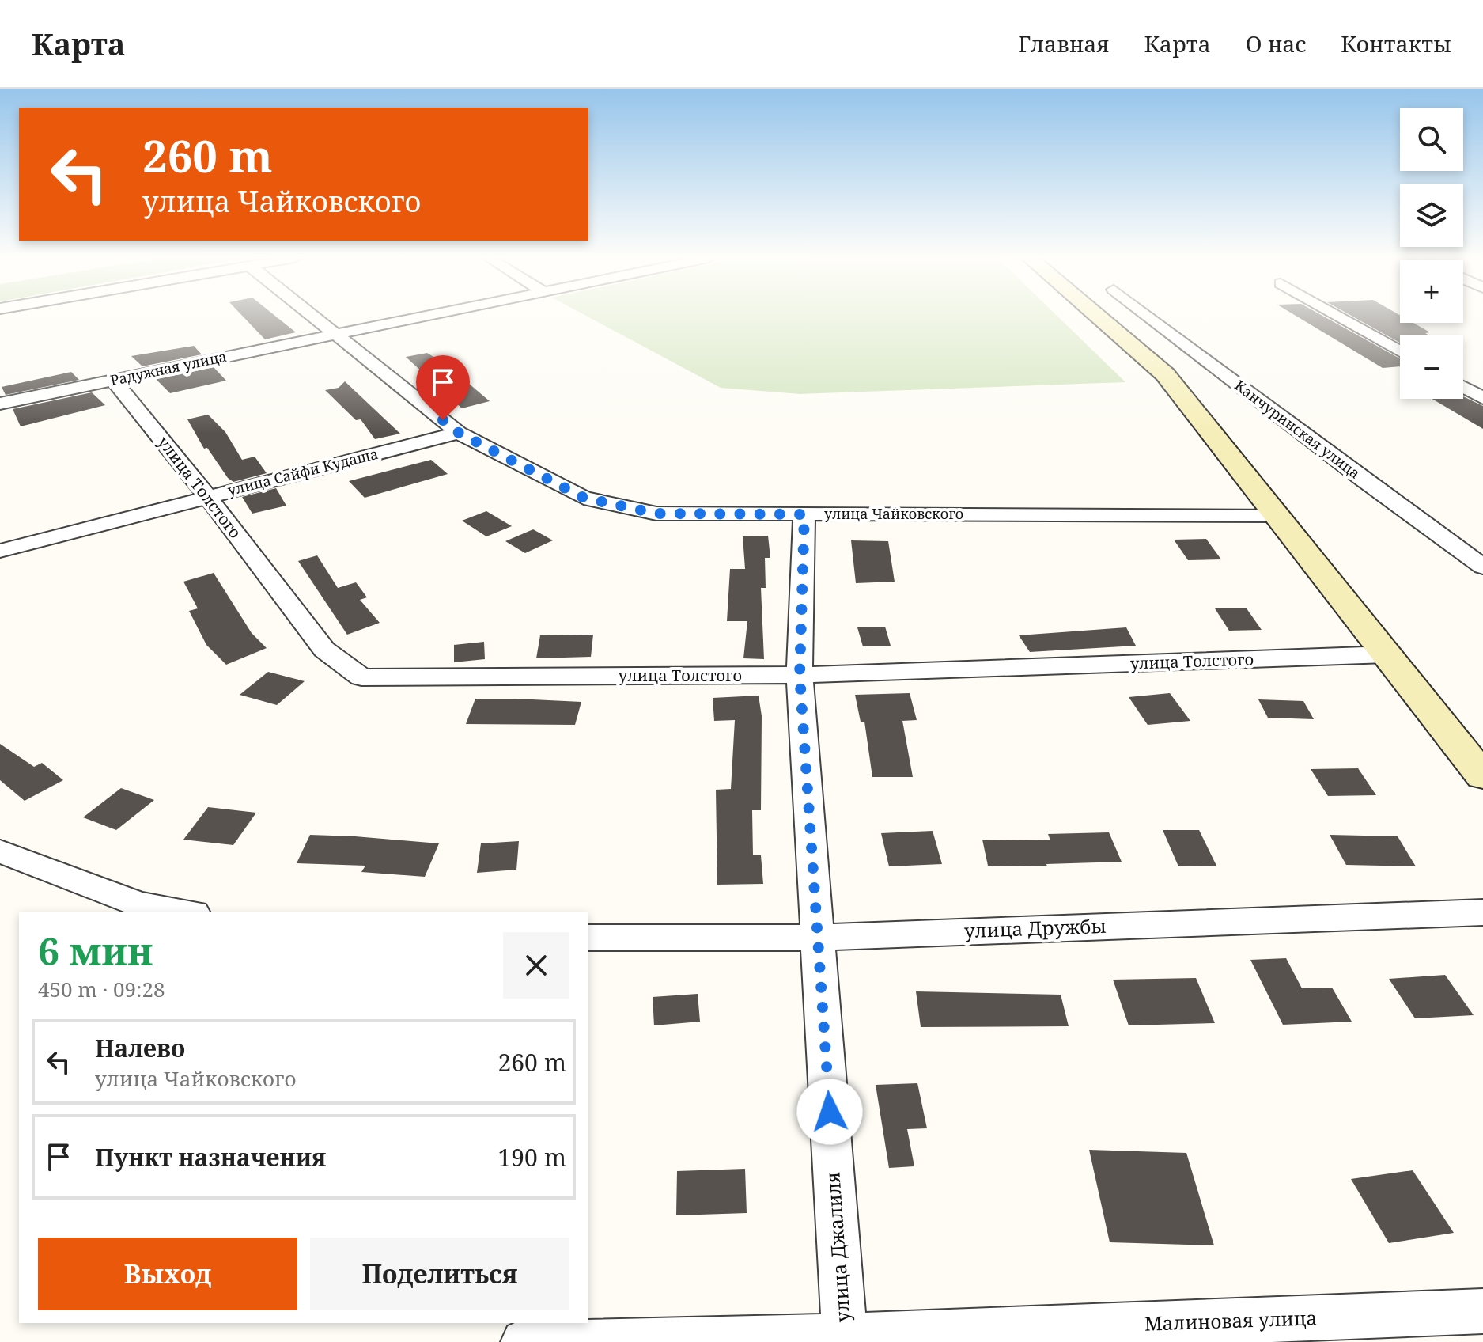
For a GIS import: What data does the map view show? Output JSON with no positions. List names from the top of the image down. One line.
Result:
{"streets":{"street":["Радужная улица","Канчуринская улица","улица Сайфи Кудаша","улица Толстого","улица Чайковского","улица Дружбы","улица Джалиля","Малиновая улица"]},"crossings":[["Радужная улица","улица Толстого"],["Радужная улица","улица Чайковского"],["улица Сайфи Кудаша","улица Толстого"],["улица Сайфи Кудаша","улица Чайковского"],["улица Толстого","улица Джалиля"],["улица Чайковского","улица Джалиля"],["улица Дружбы","улица Джалиля"],["улица Джалиля","Малиновая улица"]],"page":{"header":"Карта","nav":["Главная","Карта","О нас","Контакты"],"map_buttons":["+","−"],"turn":["260 m","улица Чайковского"],"heading":["6 мин","450 m · 09:28"],"list":[{"name":"Налево","note":"улица Чайковского","value":"260 m"},{"name":"Пункт назначения","value":"190 m"}],"buttons":["Выход","Поделиться"]}}
